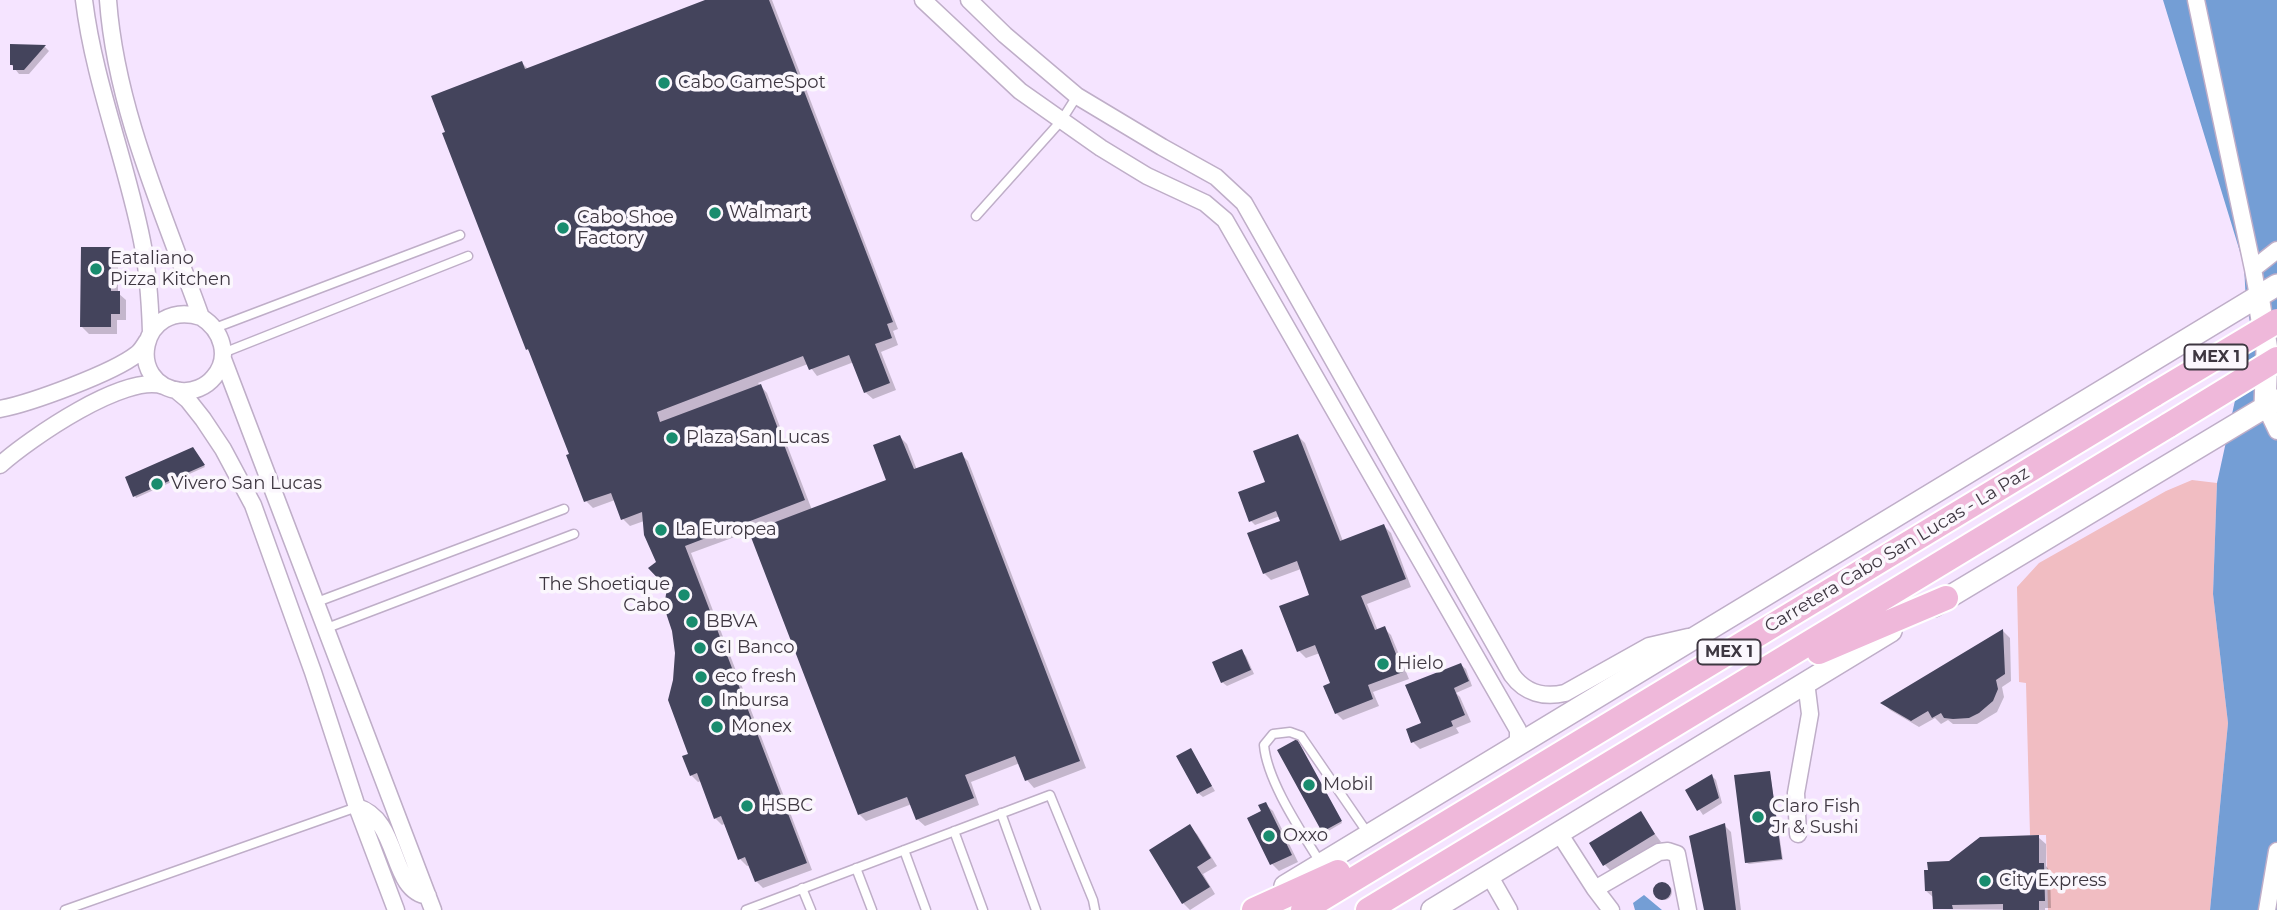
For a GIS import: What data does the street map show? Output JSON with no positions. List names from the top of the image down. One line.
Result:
{"streets":{"highway":["MEX 1","Carretera Cabo San Lucas - La Paz"]},"places":["Cabo GameSpot","Walmart","Cabo Shoe Factory","Eataliano Pizza Kitchen","Plaza San Lucas","Vivero San Lucas","La Europea","The Shoetique Cabo","BBVA","CI Banco","Hielo","eco fresh","Inbursa","Monex","Mobil","HSBC","Claro Fish Jr & Sushi","Oxxo","City Express"]}
